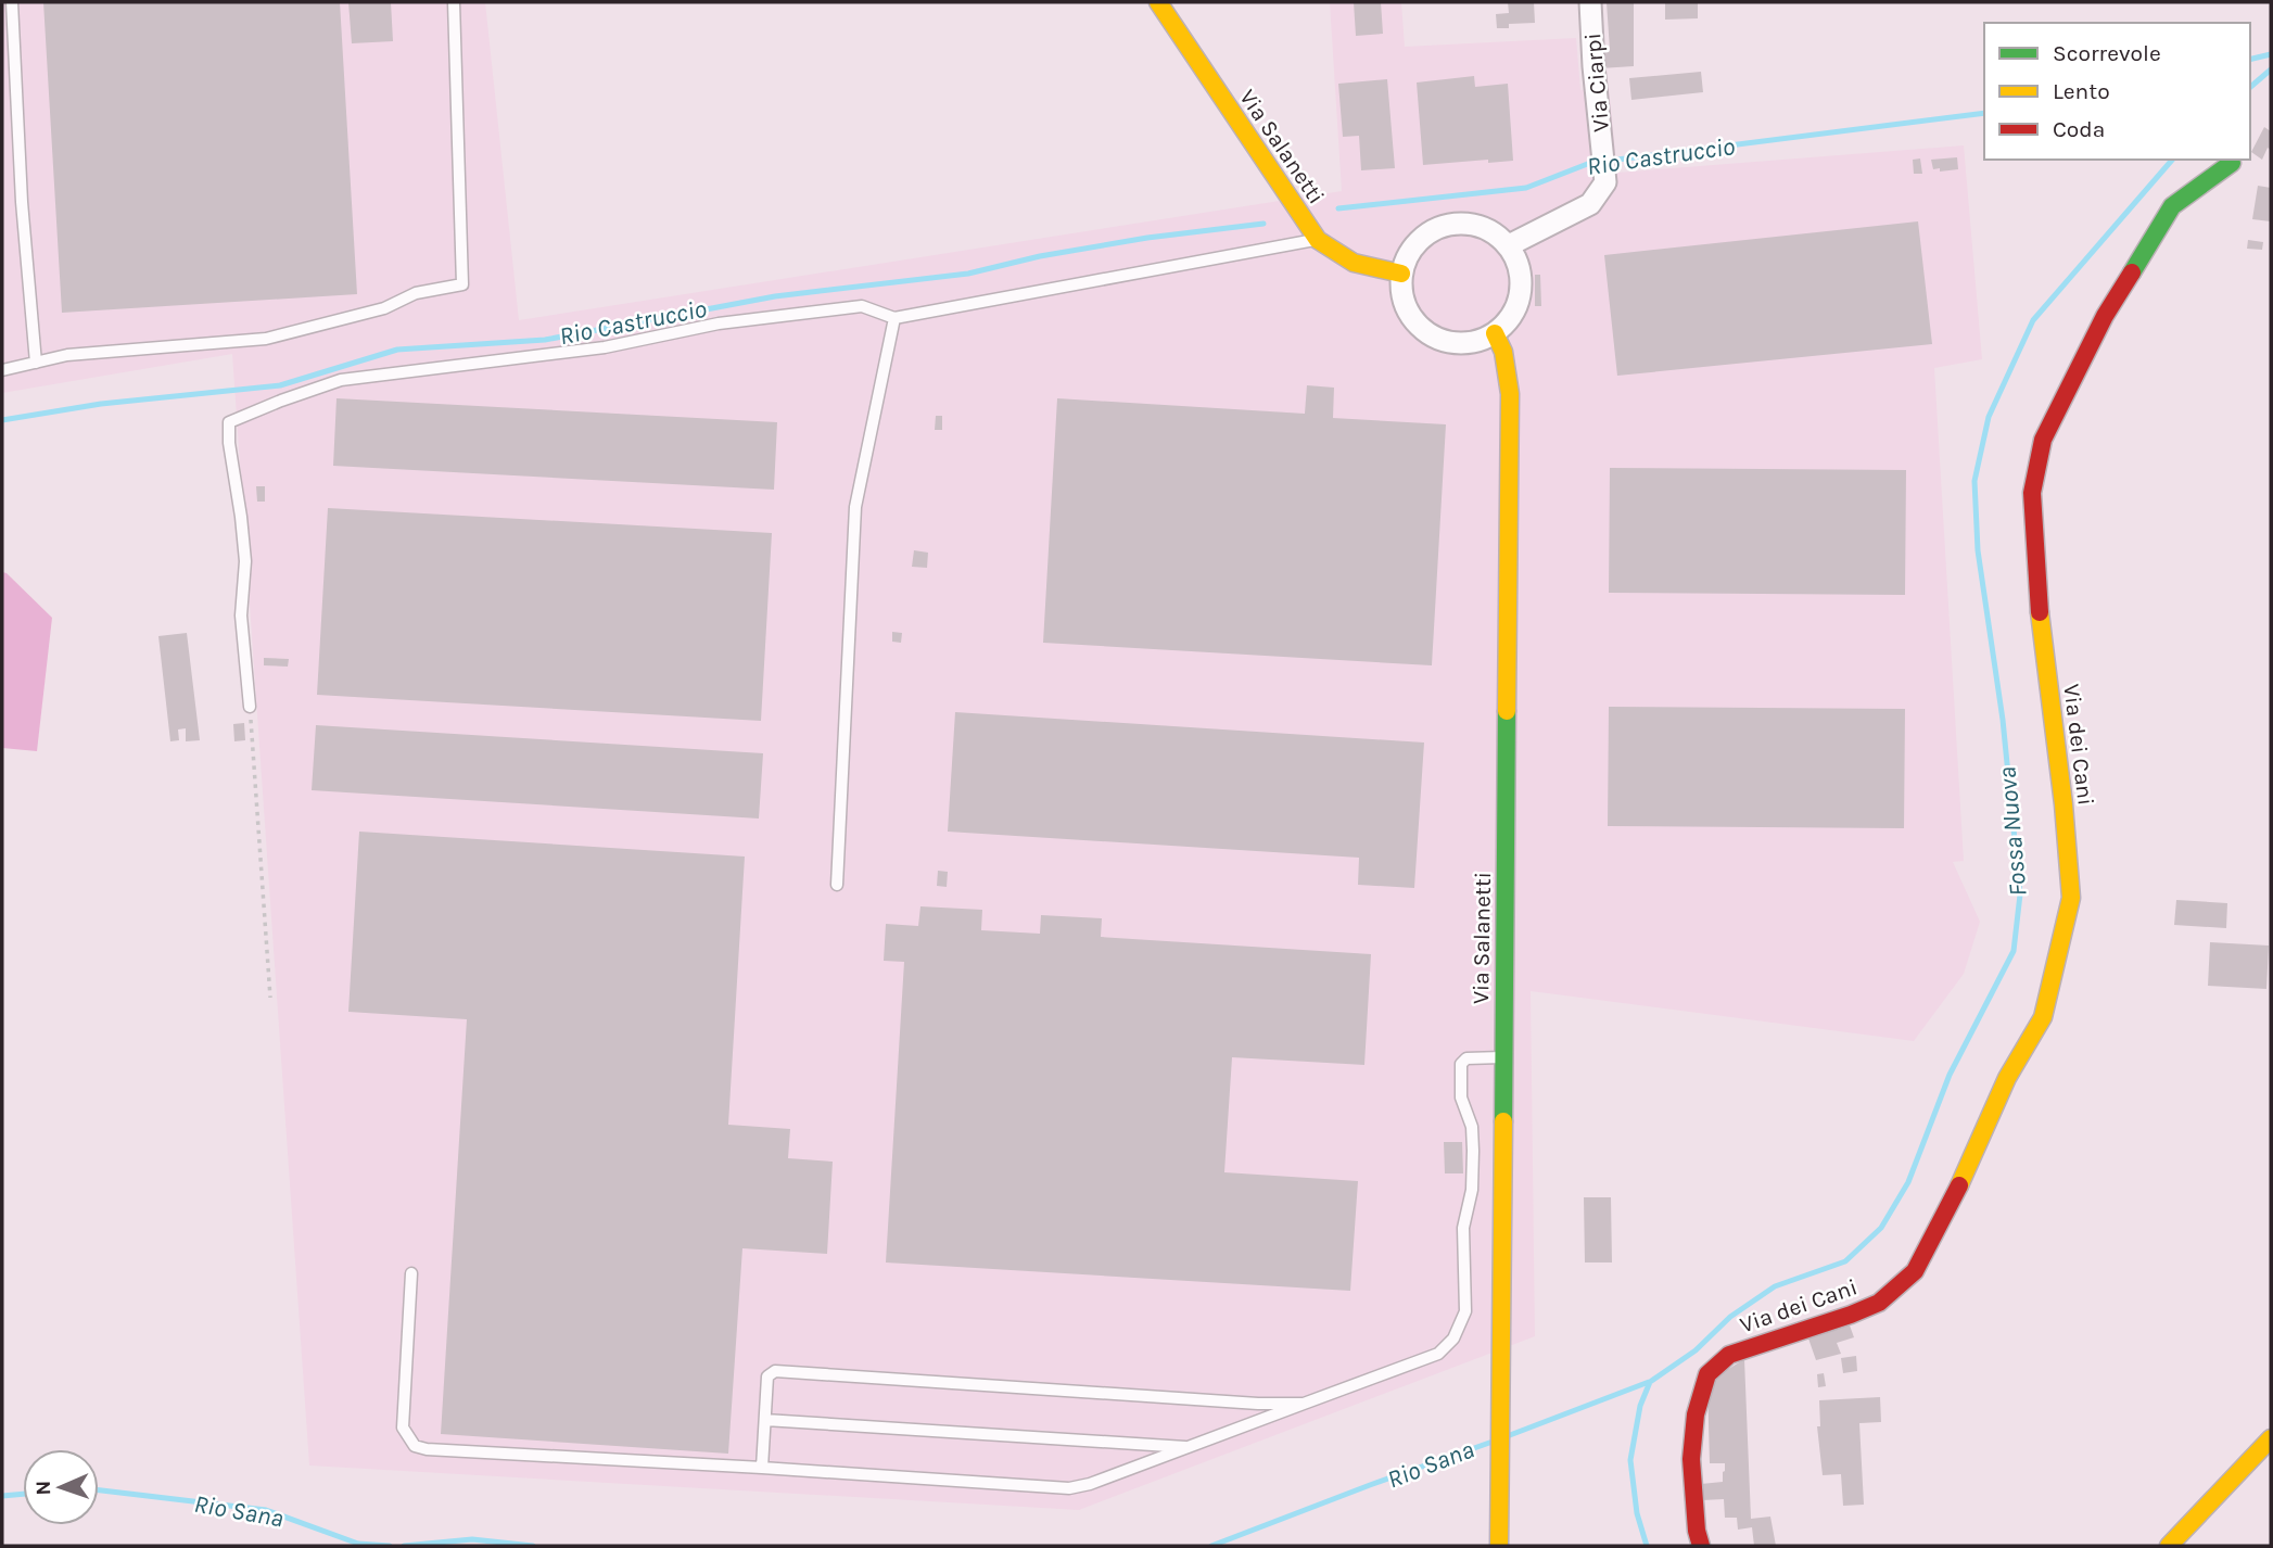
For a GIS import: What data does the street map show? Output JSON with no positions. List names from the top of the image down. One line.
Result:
{"streets":{"street":["Via Ciarpi","Via Salanetti","Via dei Cani"]},"crossings":[["Via Ciarpi","Via Salanetti"]],"water":["Rio Castruccio","Fossa Nuova","Rio Sana"],"legend":["Scorrevole","Lento","Coda"],"north":"left"}
